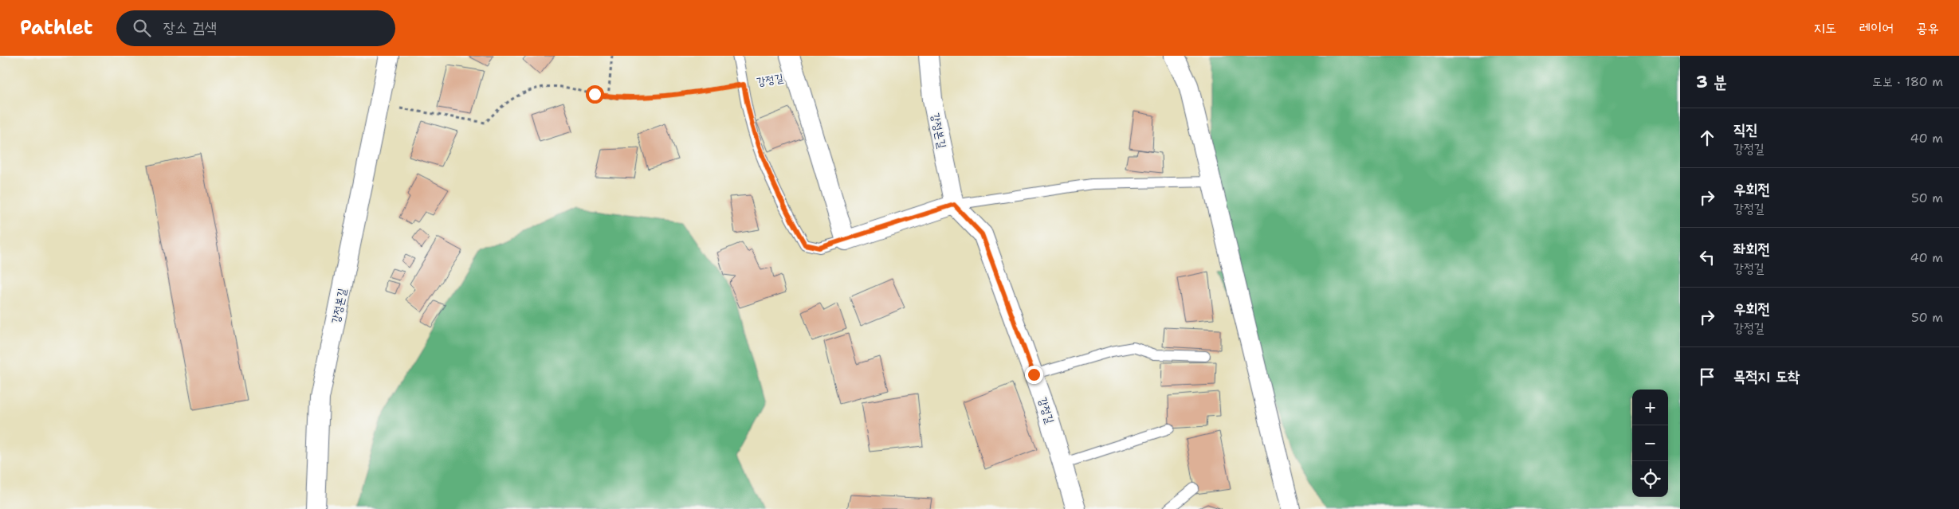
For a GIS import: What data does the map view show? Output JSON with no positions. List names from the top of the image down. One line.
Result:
{"streets":{"street":["강정길","강정본길"]},"crossings":[["강정길","강정본길"]],"page":{"header":"Pathlet","search":"장소 검색","nav":["지도","레이어","공유"],"heading":["3 분","도보 · 180 m"],"list":[["직진","강정길","40 m"],["우회전","강정길","50 m"],["좌회전","강정길","40 m"],["우회전","강정길","50 m"],"목적지 도착"],"map_buttons":["+","−"]}}
